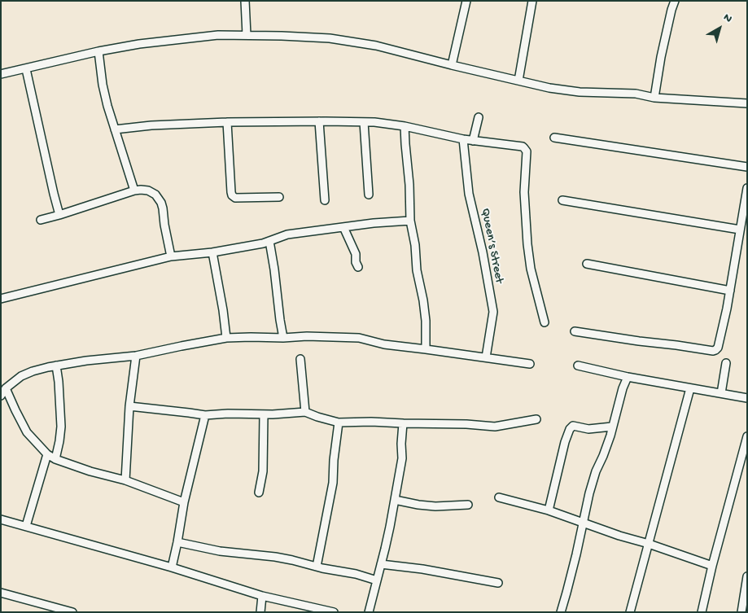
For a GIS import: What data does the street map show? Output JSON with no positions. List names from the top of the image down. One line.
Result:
{"streets":{"street":["Queen’s Street"]},"north":"top right"}
